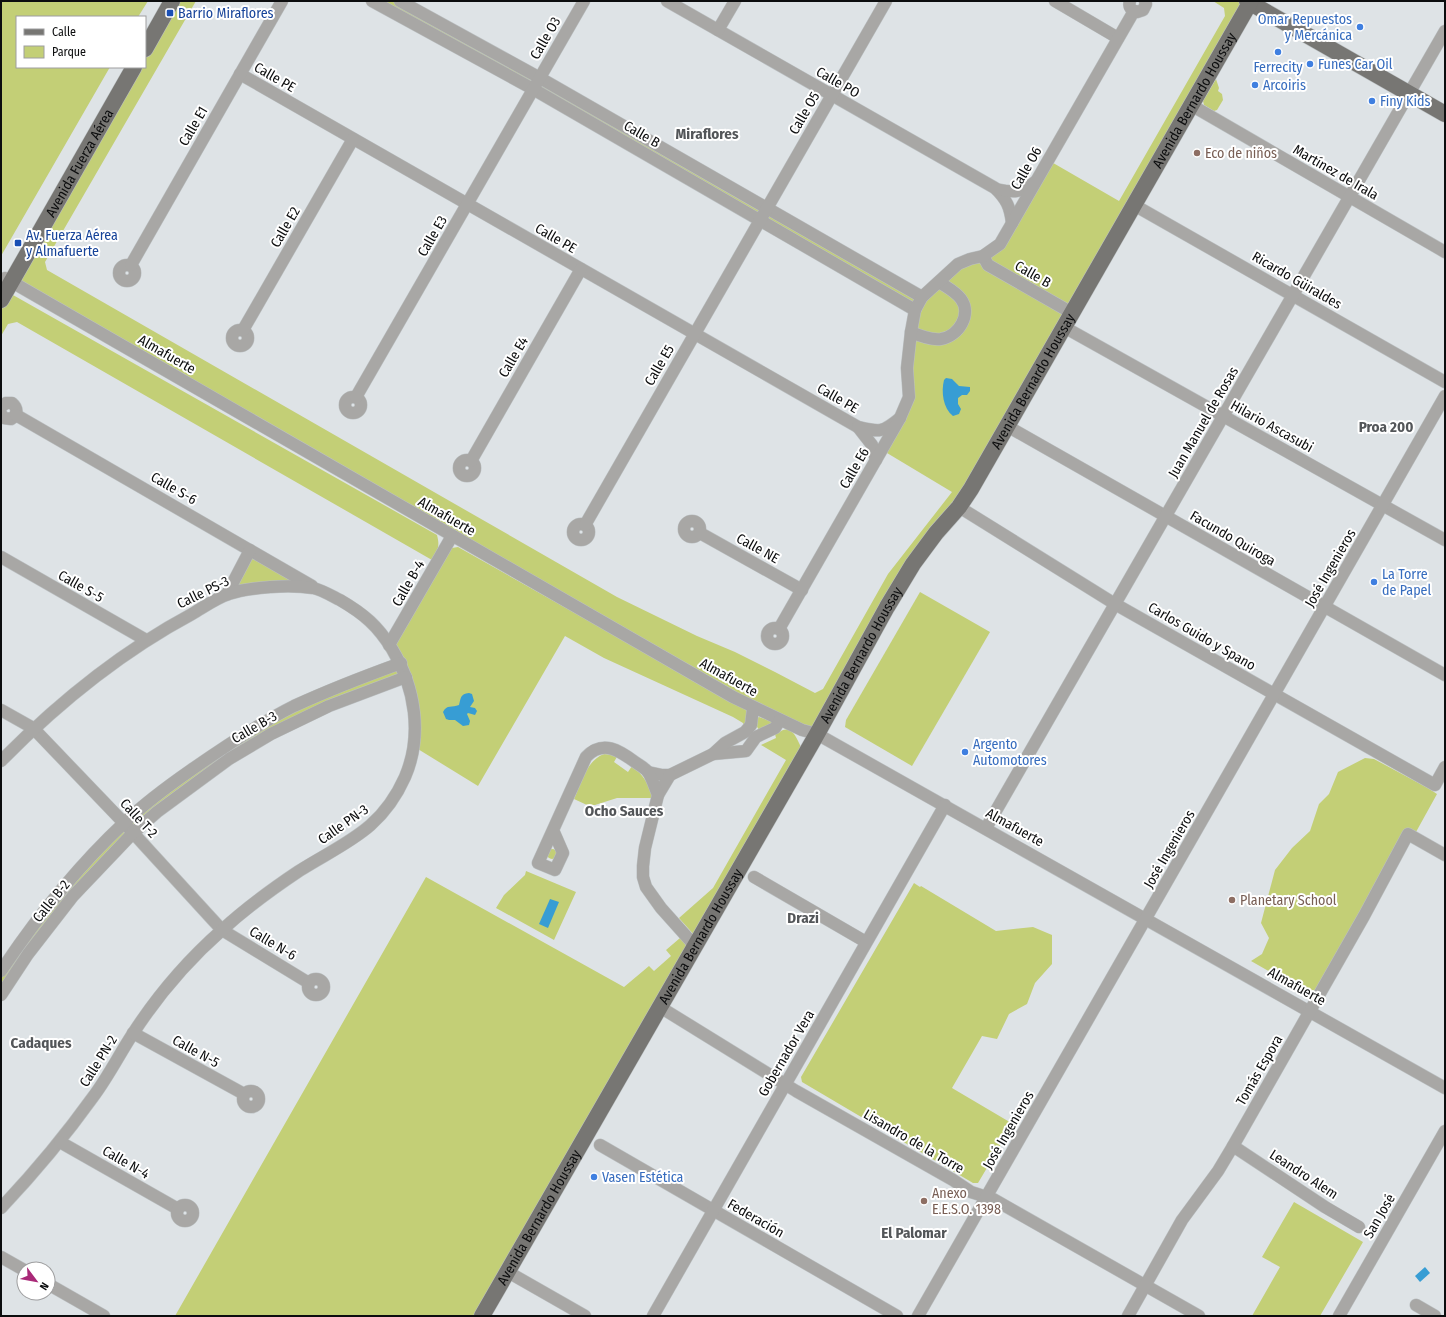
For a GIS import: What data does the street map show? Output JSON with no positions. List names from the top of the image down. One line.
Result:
{"streets":{"main road":["Avenida Bernardo Houssay","Avenida Fuerza Aérea"],"street":["Calle O3","Calle PE","Calle PO","Calle O5","Calle E1","Calle B","Calle O6","Martínez de Irala","Calle E2","Calle E3","Ricardo Güiraldes","Almafuerte","Calle E4","Calle E5","Juan Manuel de Rosas","Hilario Ascasubi","Calle E6","Calle S-6","Facundo Quiroga","Calle NE","José Ingenieros","Calle B-4","Calle S-5","Calle PS-3","Carlos Guido y Spano","Calle B-3","Calle T-2","Calle PN-3","Calle B-2","Calle N-6","Calle N-5","Gobernador Vera","Calle PN-2","Tomás Espora","Lisandro de la Torre","Calle N-4","Leandro Alem","San José","Federación"]},"crossings":[["Calle O3","Calle B"],["Calle O3","Calle E3"],["Calle PE","Calle E1"],["Calle PE","Calle E2"],["Calle PE","Calle E3"],["Calle PE","Calle E4"],["Calle PE","Calle E5"],["Calle PE","Calle E6"],["Calle PO","Calle O5"],["Calle PO","Calle O6"],["Avenida Bernardo Houssay","Calle B"],["Avenida Bernardo Houssay","Martínez de Irala"],["Avenida Bernardo Houssay","Ricardo Güiraldes"],["Avenida Bernardo Houssay","Almafuerte"],["Avenida Bernardo Houssay","Hilario Ascasubi"],["Avenida Bernardo Houssay","Facundo Quiroga"],["Avenida Bernardo Houssay","Carlos Guido y Spano"],["Avenida Bernardo Houssay","Lisandro de la Torre"],["Calle O5","Calle B"],["Calle O5","Calle E5"],["Calle B","Calle O6"],["Calle B","Calle E3"],["Calle B","Calle E5"],["Calle B","Hilario Ascasubi"],["Calle B","Calle E6"],["Avenida Fuerza Aérea","Almafuerte"],["Calle O6","Calle E6"],["Martínez de Irala","Juan Manuel de Rosas"],["Ricardo Güiraldes","Juan Manuel de Rosas"],["Almafuerte","Juan Manuel de Rosas"],["Almafuerte","José Ingenieros"],["Almafuerte","Calle B-4"],["Almafuerte","Gobernador Vera"],["Almafuerte","Tomás Espora"],["Juan Manuel de Rosas","Hilario Ascasubi"],["Juan Manuel de Rosas","Facundo Quiroga"],["Juan Manuel de Rosas","Carlos Guido y Spano"],["Hilario Ascasubi","José Ingenieros"],["Calle E6","Calle NE"],["Calle S-6","Calle PS-3"],["Facundo Quiroga","José Ingenieros"],["José Ingenieros","Carlos Guido y Spano"],["José Ingenieros","Lisandro de la Torre"],["Calle B-4","Calle PS-3"],["Calle S-5","Calle PS-3"],["Calle PS-3","Calle B-3"],["Calle PS-3","Calle T-2"],["Calle PS-3","Calle PN-3"],["Calle B-3","Calle T-2"],["Calle B-3","Calle PN-3"],["Calle B-3","Calle B-2"],["Calle T-2","Calle PN-3"],["Calle T-2","Calle B-2"],["Calle T-2","Calle N-6"],["Calle T-2","Calle PN-2"],["Calle PN-3","Calle N-6"],["Calle PN-3","Calle PN-2"],["Calle N-6","Calle PN-2"],["Calle N-5","Calle PN-2"],["Gobernador Vera","Lisandro de la Torre"],["Gobernador Vera","Federación"],["Calle PN-2","Calle N-4"],["Tomás Espora","Lisandro de la Torre"],["Tomás Espora","Leandro Alem"]],"districts":["Miraflores","Proa 200","Ocho Sauces","Drazi","Cadaques","El Palomar"],"places":{"transit":["Barrio Miraflores","Av. Fuerza Aérea y Almafuerte"],"other":["Omar Repuestos y Mercánica","Ferrecity","Funes Car Oil","Arcoiris","Finy Kids","Eco de niños","La Torre de Papel","Argento Automotores","Planetary School","Vasen Estética","Anexo E.E.S.O. 1398"]},"legend":["Calle","Parque"],"north":"bottom right"}
